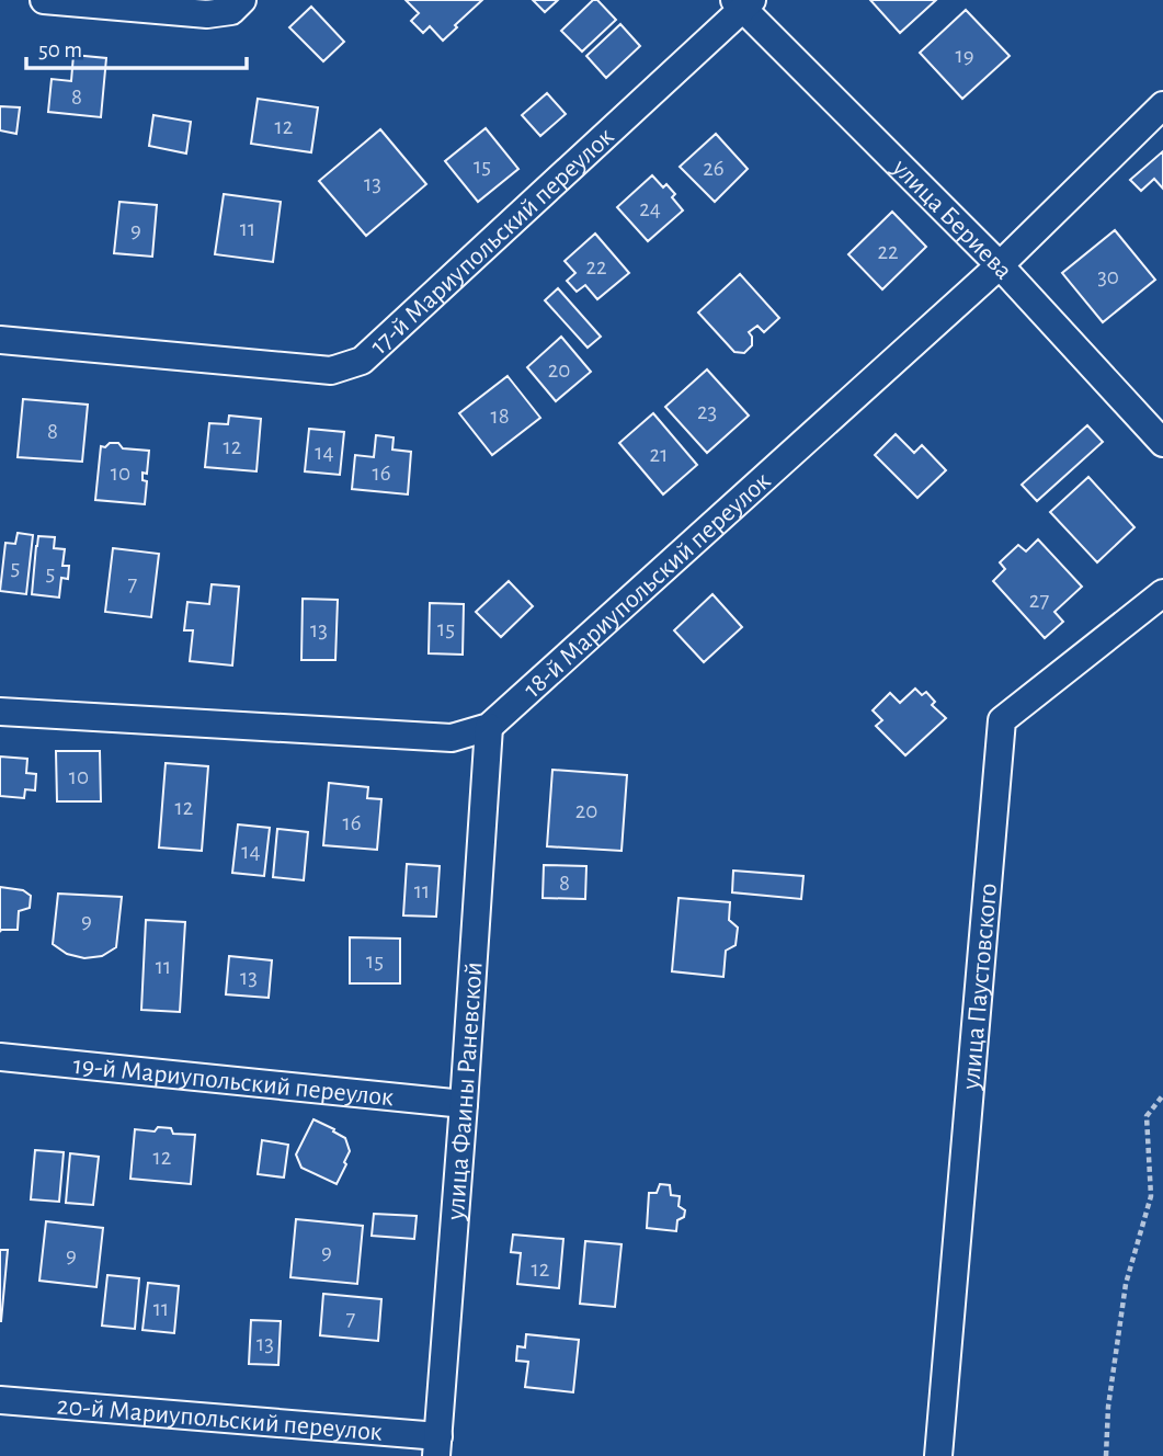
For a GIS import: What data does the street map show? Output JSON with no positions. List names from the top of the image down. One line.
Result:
{"streets":{"street":["улица Бериева","17-й Мариупольский переулок","18-й Мариупольский переулок","улица Паустовского","19-й Мариупольский переулок","улица Фаины Раневской","20-й Мариупольский переулок"]},"crossings":[["улица Бериева","17-й Мариупольский переулок"],["улица Бериева","18-й Мариупольский переулок"],["18-й Мариупольский переулок","улица Фаины Раневской"],["19-й Мариупольский переулок","улица Фаины Раневской"],["улица Фаины Раневской","20-й Мариупольский переулок"]],"house_numbers":["19","8","12","15","26","13","24","11","9","22","22","30","20","23","18","8","12","14","21","10","16","5","5","7","27","15","13","10","12","20","16","14","8","11","9","15","11","13","12","9","9","12","11","7","13"],"scale_bar":"50 m"}
